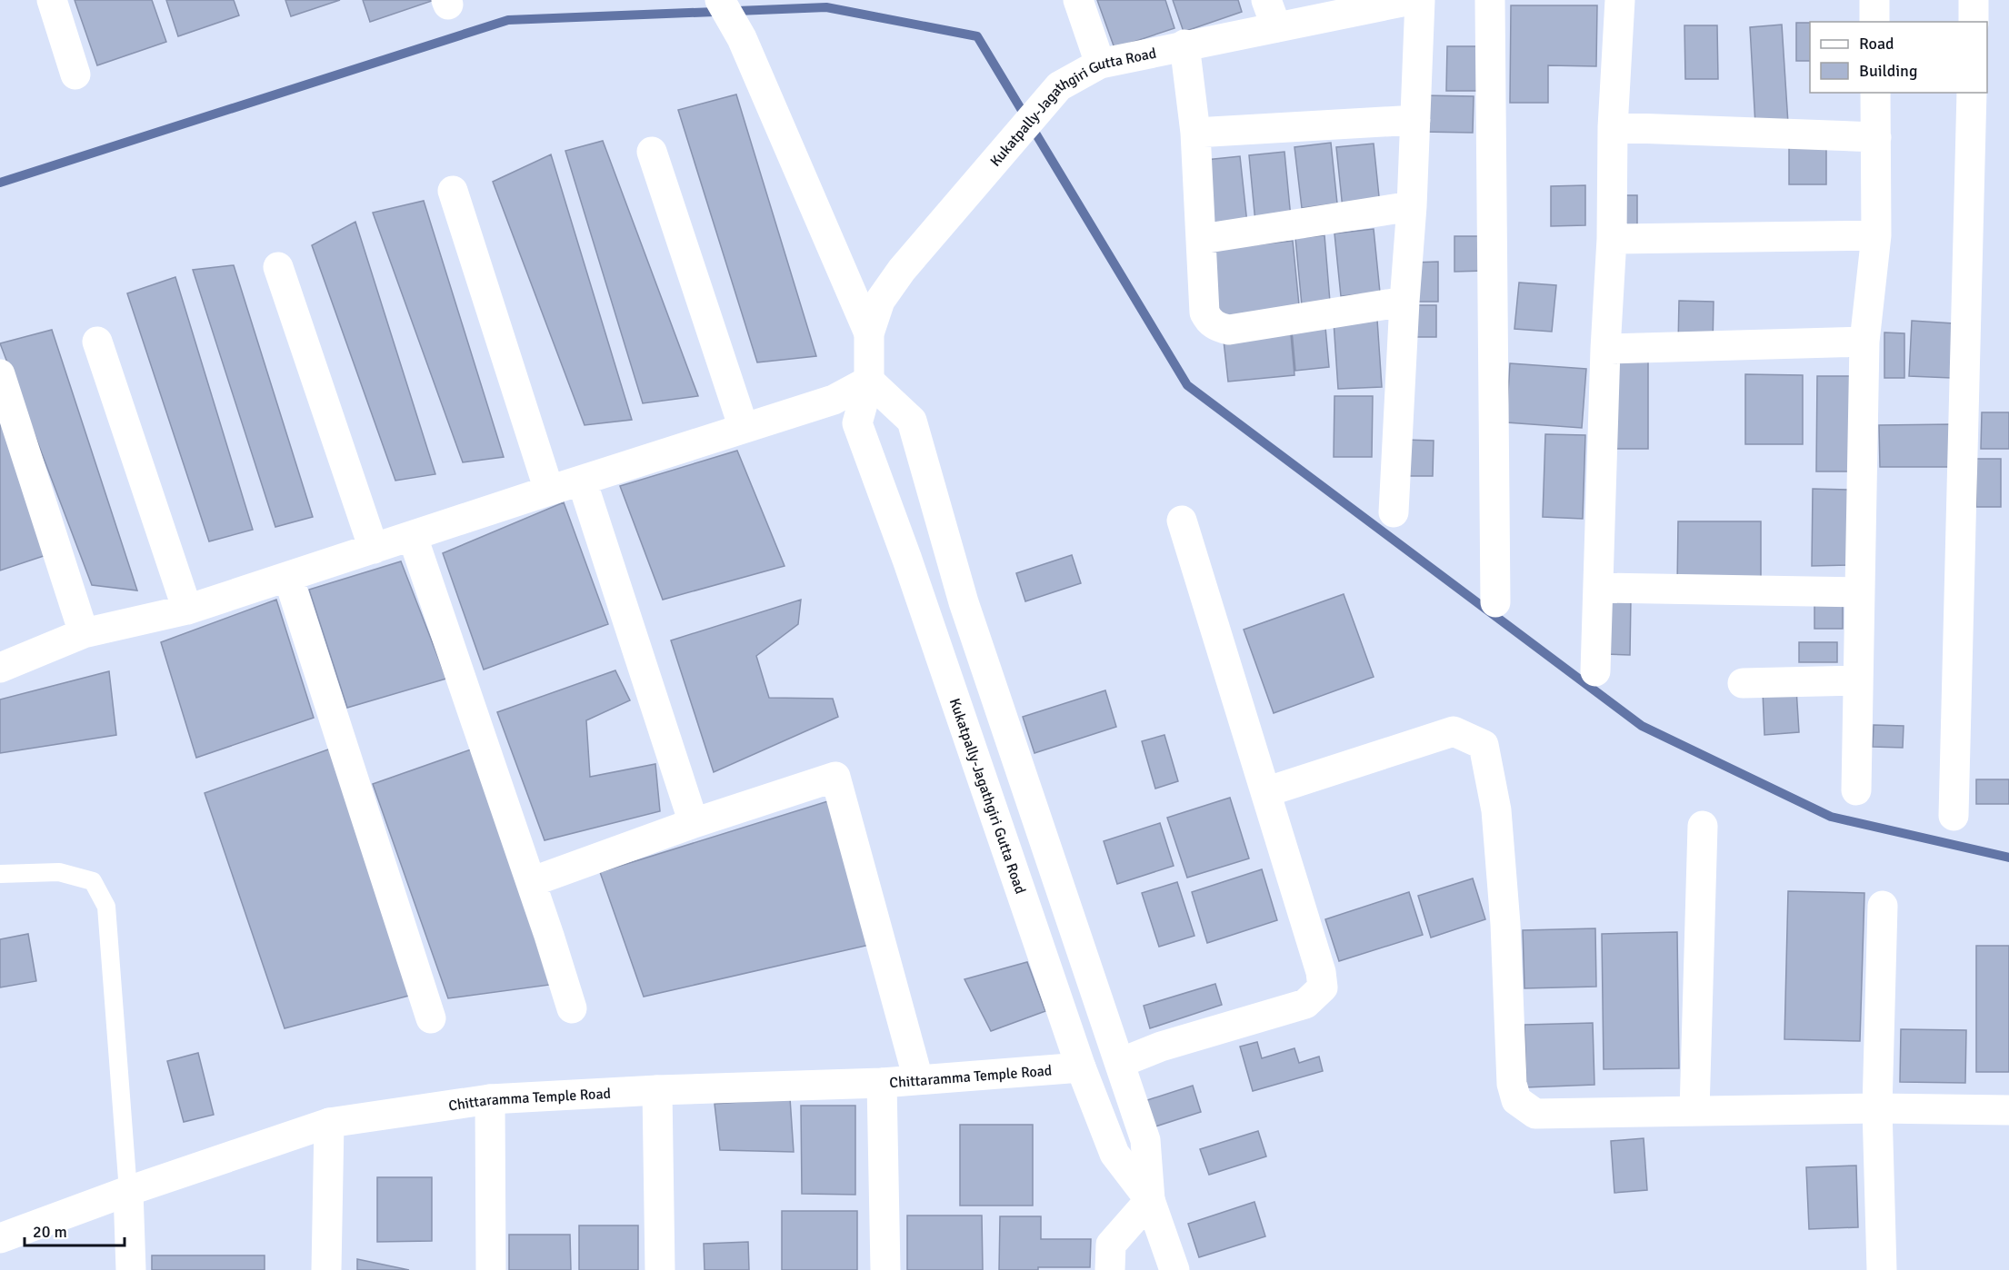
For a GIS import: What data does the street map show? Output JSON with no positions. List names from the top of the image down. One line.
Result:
{"streets":{"street":["Kukatpally-Jagathgiri Gutta Road","Chittaramma Temple Road"]},"crossings":[["Kukatpally-Jagathgiri Gutta Road","Chittaramma Temple Road"]],"legend":["Road","Building"],"scale_bar":"20 m"}
